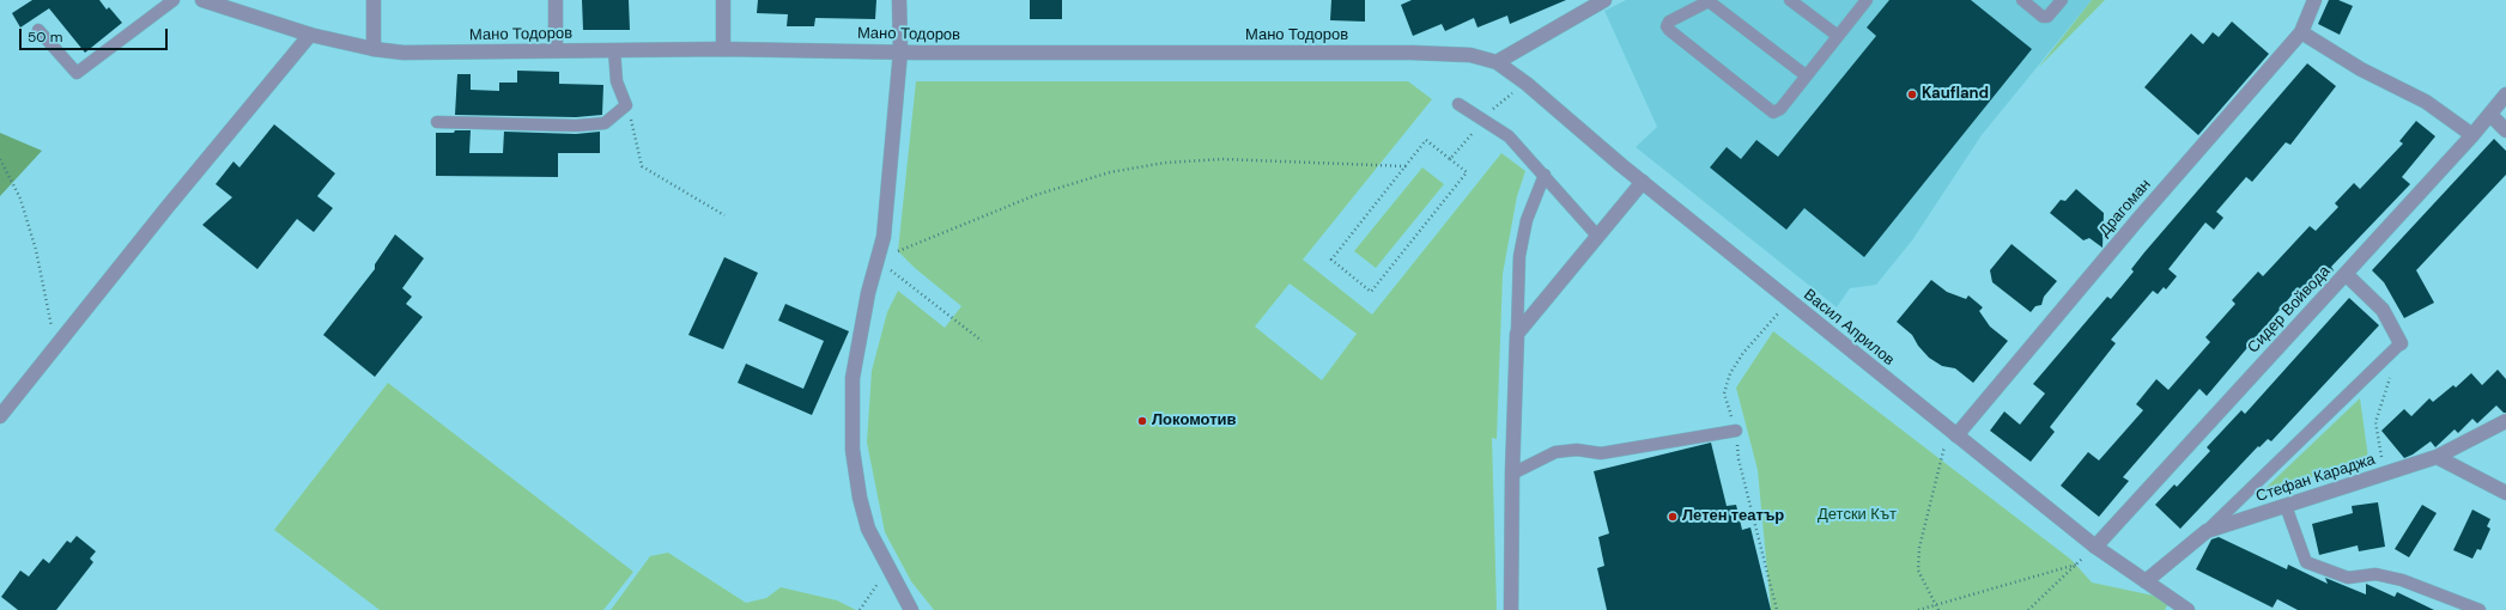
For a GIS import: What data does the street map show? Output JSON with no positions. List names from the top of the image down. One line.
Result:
{"streets":{"street":["Мано Тодоров","Драгоман","Сидер Войвода","Васил Априлов","Стефан Караджа"]},"crossings":[["Мано Тодоров","Васил Априлов"],["Драгоман","Васил Априлов"],["Сидер Войвода","Васил Априлов"],["Васил Априлов","Стефан Караджа"]],"parks":["Детски Кът"],"places":["Kaufland","Локомотив","Летен театър"],"scale_bar":"50 m"}
